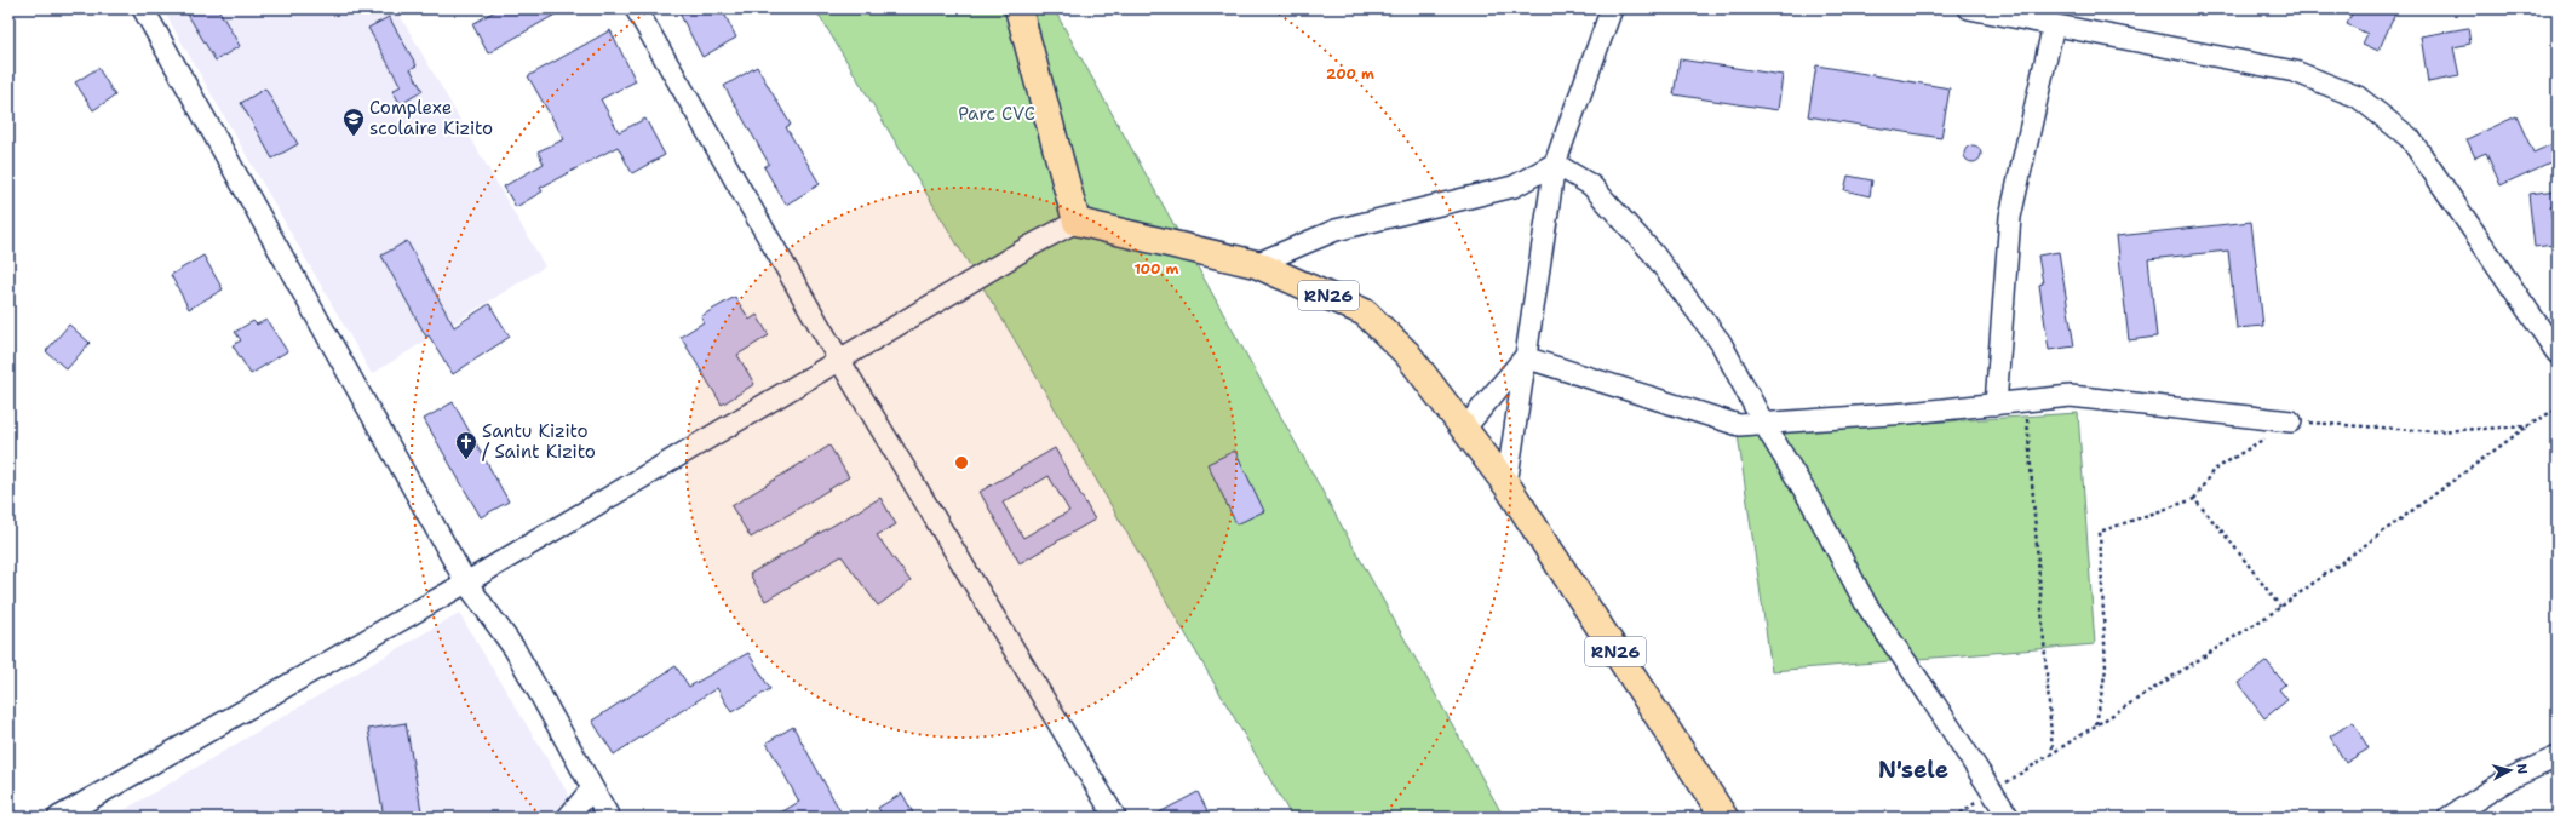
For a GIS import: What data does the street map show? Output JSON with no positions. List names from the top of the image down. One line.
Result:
{"streets":{"main road":["RN26"]},"districts":["N'sele"],"parks":["Parc CVC"],"places":{"school or university":["Complexe scolaire Kizito"],"church":["Santu Kizito / Saint Kizito"]},"north":"right","rings":["200 m","100 m"]}
